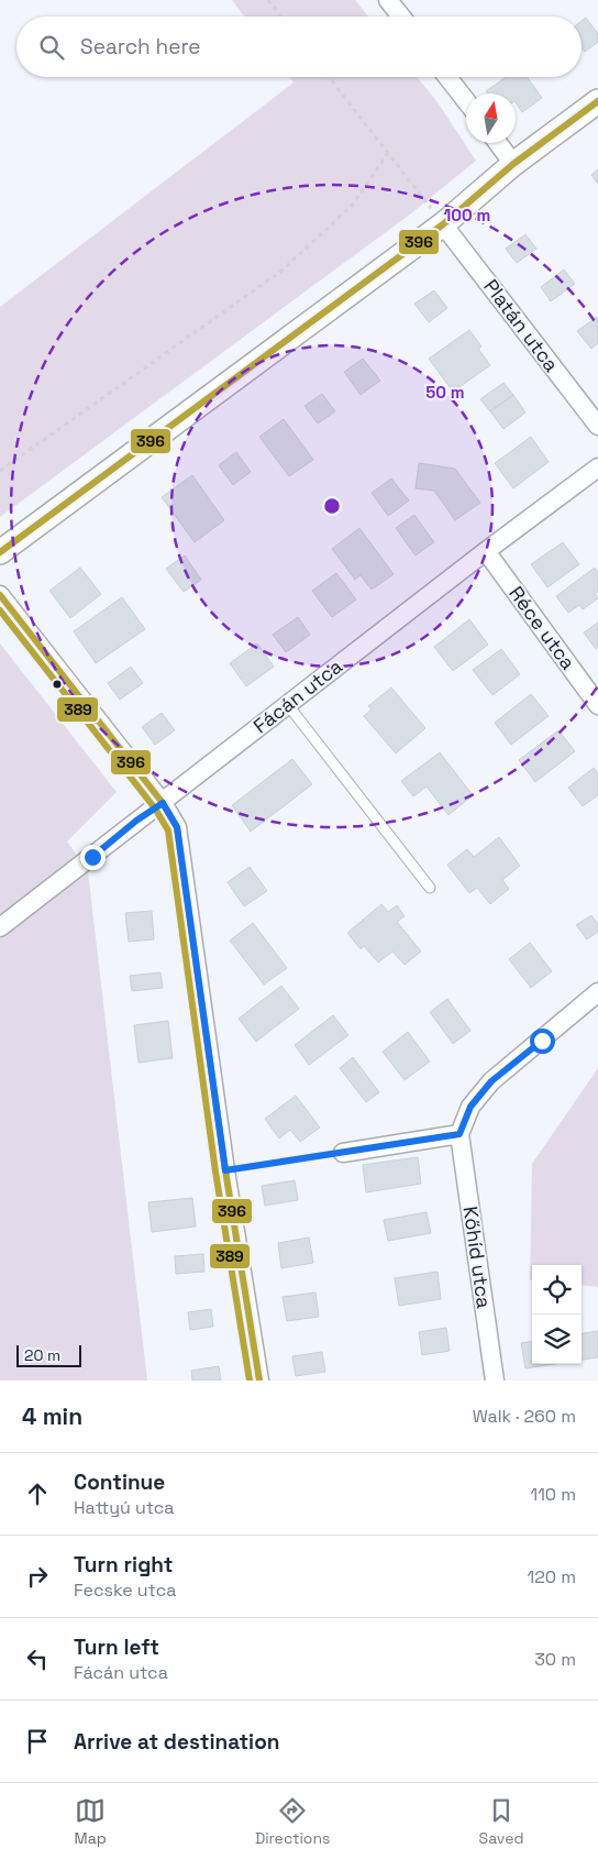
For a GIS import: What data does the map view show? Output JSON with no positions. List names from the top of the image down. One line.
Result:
{"streets":{"street":["Platán utca","Réce utca","Fácán utca","Kőhíd utca"]},"crossings":[["Réce utca","Fácán utca"]],"lines":["transit line 396","transit line 389"],"scale_bar":"20 m","north":"top","page":{"search":"Search here","scale":"20 m","heading":["4 min","Walk · 260 m"],"list":[["Continue","Hattyú utca","110 m"],["Turn right","Fecske utca","120 m"],["Turn left","Fácán utca","30 m"],"Arrive at destination"],"nav":["Map","Directions","Saved"]},"rings":["100 m","50 m"]}
